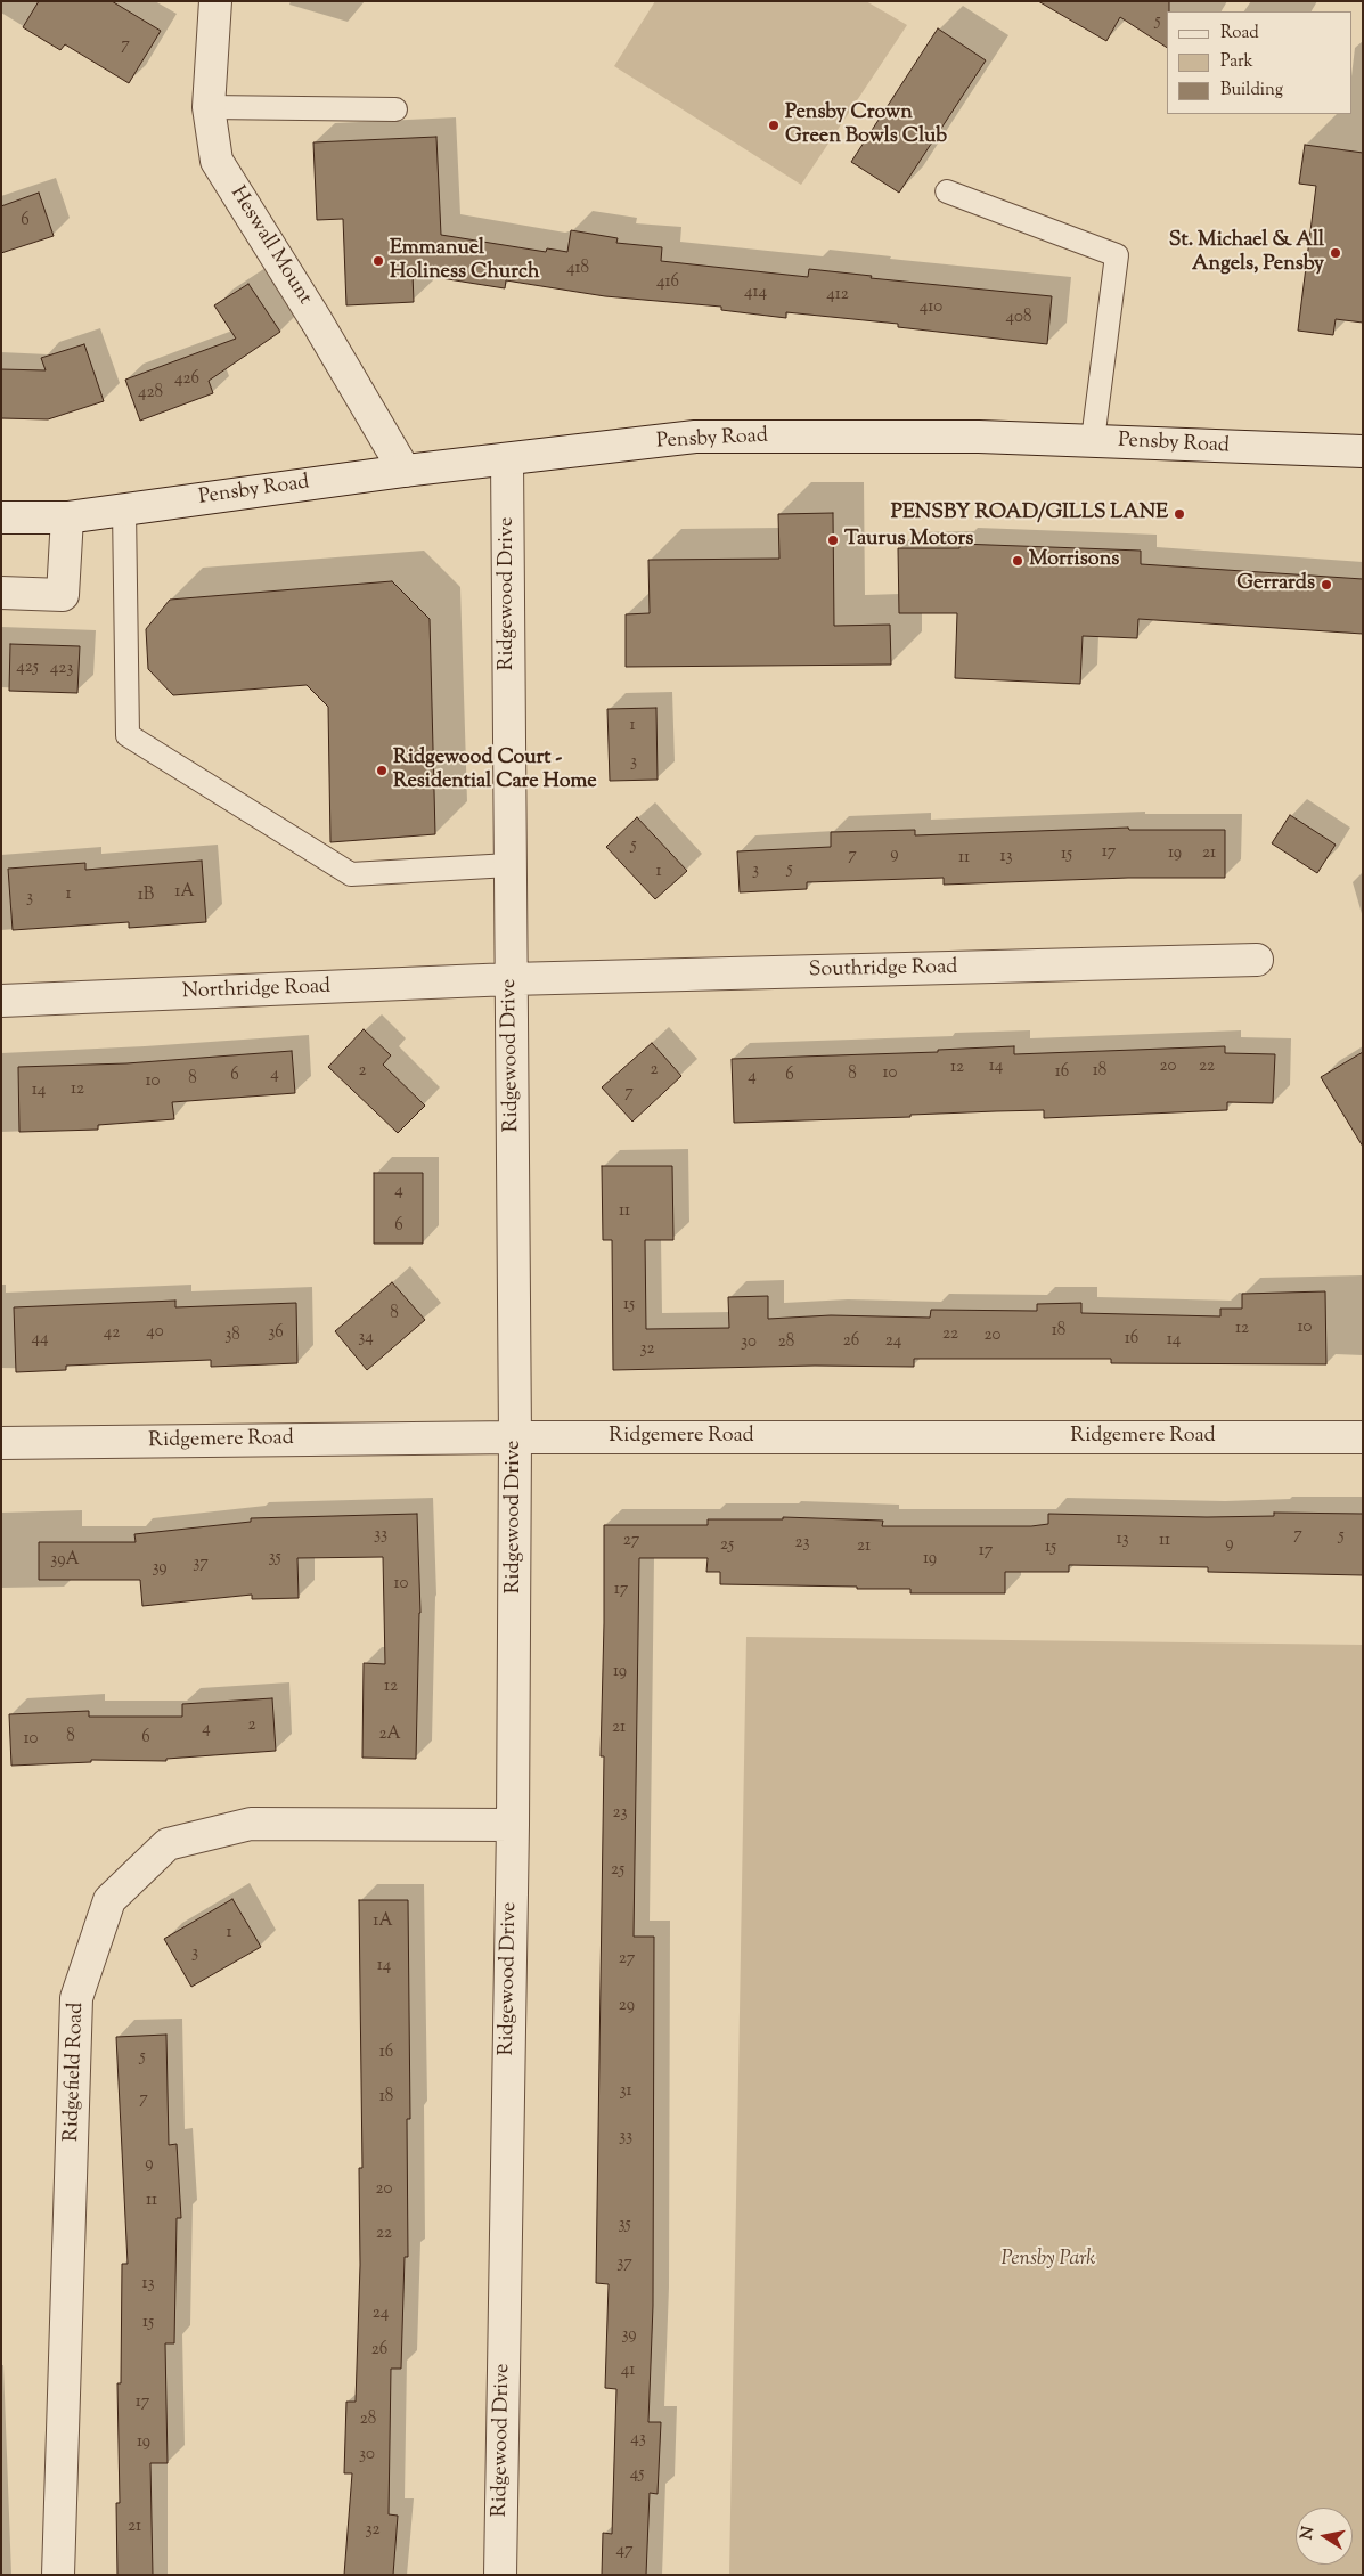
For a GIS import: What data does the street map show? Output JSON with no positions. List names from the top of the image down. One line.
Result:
{"streets":{"street":["Heswall Mount","Pensby Road","Ridgewood Drive","Southridge Road","Northridge Road","Ridgemere Road","Ridgefield Road"]},"crossings":[["Heswall Mount","Pensby Road"],["Pensby Road","Ridgewood Drive"],["Ridgewood Drive","Southridge Road"],["Ridgewood Drive","Northridge Road"],["Ridgewood Drive","Ridgemere Road"],["Ridgewood Drive","Ridgefield Road"],["Southridge Road","Northridge Road"]],"parks":["Pensby Park"],"places":["Pensby Crown Green Bowls Club","St. Michael & All Angels, Pensby","Emmanuel Holiness Church","PENSBY ROAD/GILLS LANE","Taurus Motors","Morrisons","Gerrards","Ridgewood Court - Residential Care Home"],"house_numbers":["5","7","6","418","416","414","412","410","408","426","428","425","423","1","3","5","17","19","21","9","15","7","13","11","5","3","1","1A","1","1B","3","14","20","22","12","2","2","18","16","10","4","8","6","6","4","8","10","12","14","7","4","11","6","15","8","10","12","18","40","42","36","22","38","20","34","44","16","14","26","24","30","28","32","33","7","5","13","27","11","23","9","25","21","15","17","35","19","39A","37","39","10","17","19","12","2","21","4","2A","8","6","10","23","25","1A","1","3","27","14","29","16","5","31","18","7","33","9","20","11","35","22","37","13","24","15","39","26","41","17","28","43","19","30","45","21","32","47"],"legend":["Road","Park","Building"],"north":"left"}
